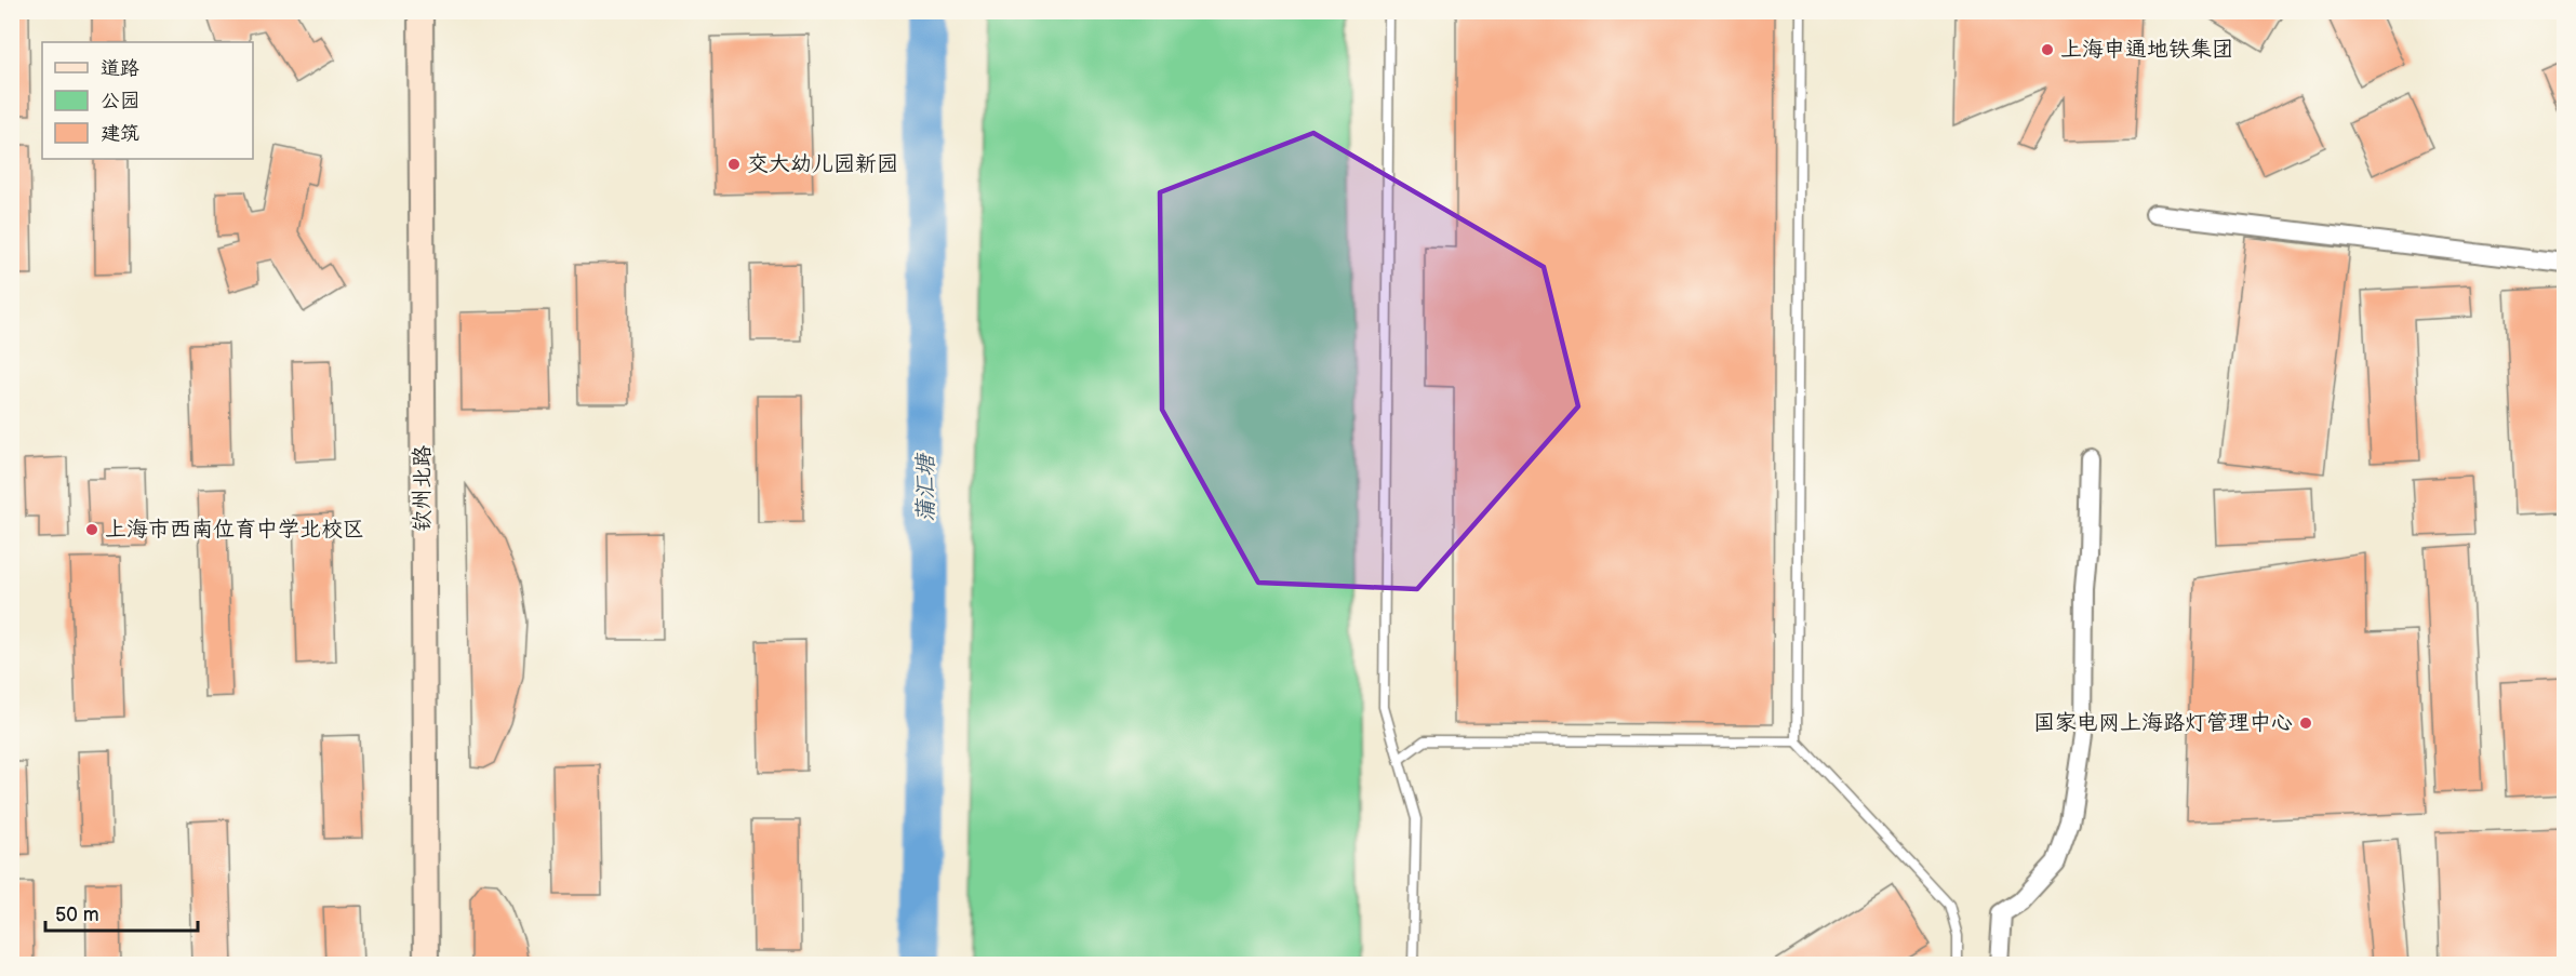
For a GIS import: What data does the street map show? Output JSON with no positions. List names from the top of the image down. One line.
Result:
{"streets":{"street":["钦州北路"]},"water":["蒲汇塘"],"places":["上海申通地铁集团","交大幼儿园新园","上海市西南位育中学北校区","国家电网上海路灯管理中心"],"legend":["道路","公园","建筑"],"scale_bar":"50 m"}
